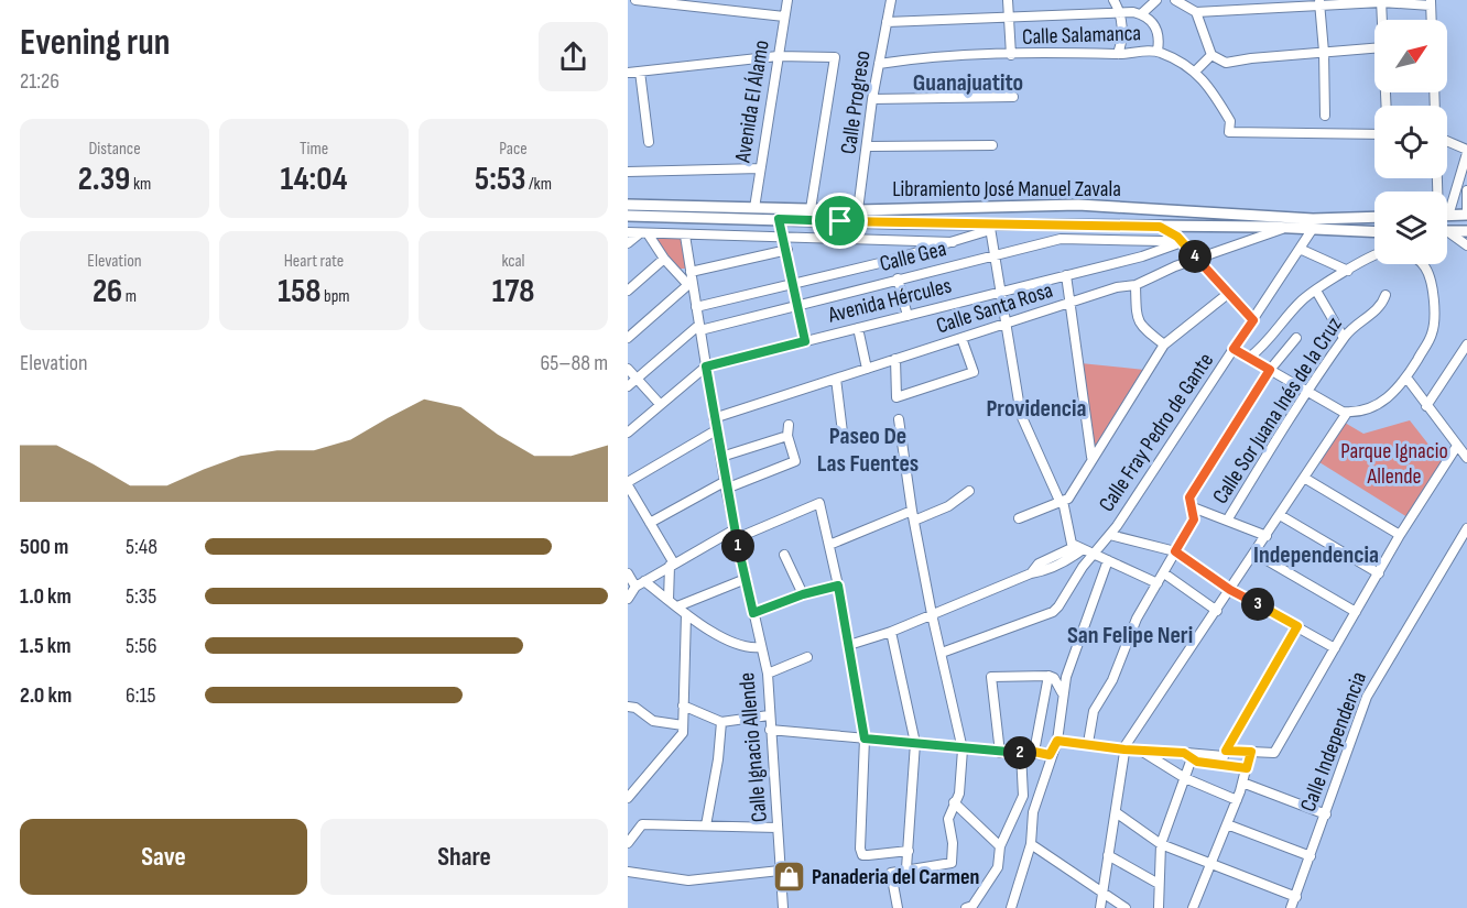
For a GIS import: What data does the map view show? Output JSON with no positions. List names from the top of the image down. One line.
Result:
{"streets":{"main road":["Libramiento José Manuel Zavala"],"street":["Calle Salamanca","Avenida El Álamo","Calle Progreso","Calle Gea","Avenida Hércules","Calle Santa Rosa","Calle Sor Juana Inés de la Cruz","Calle Fray Pedro de Gante","Calle Independencia","Calle Ignacio Allende"]},"crossings":[["Calle Salamanca","Calle Progreso"],["Avenida El Álamo","Libramiento José Manuel Zavala"],["Calle Progreso","Libramiento José Manuel Zavala"],["Libramiento José Manuel Zavala","Calle Santa Rosa"],["Libramiento José Manuel Zavala","Calle Fray Pedro de Gante"],["Calle Gea","Avenida Hércules"],["Calle Gea","Calle Ignacio Allende"],["Avenida Hércules","Calle Ignacio Allende"],["Calle Santa Rosa","Calle Ignacio Allende"]],"districts":["Guanajuatito","Providencia","Paseo De Las Fuentes","Independencia","San Felipe Neri"],"parks":["Parque Ignacio Allende"],"places":{"shop":["Panaderia del Carmen"]},"north":"top right","page":{"heading":["Evening run","21:26"],"stats":[["Distance","2.39 km"],["Time","14:04"],["Pace","5:53 /km"],["Elevation","26 m"],["Heart rate","158 bpm"],["kcal","178"]],"pins":["4","1","3","2"],"chart":["Elevation","65–88 m"],"list":[{"name":"500 m","note":"5:48"},{"name":"1.0 km","note":"5:35"},{"name":"1.5 km","note":"5:56"},{"name":"2.0 km","note":"6:15"}],"buttons":["Save","Share"]}}
